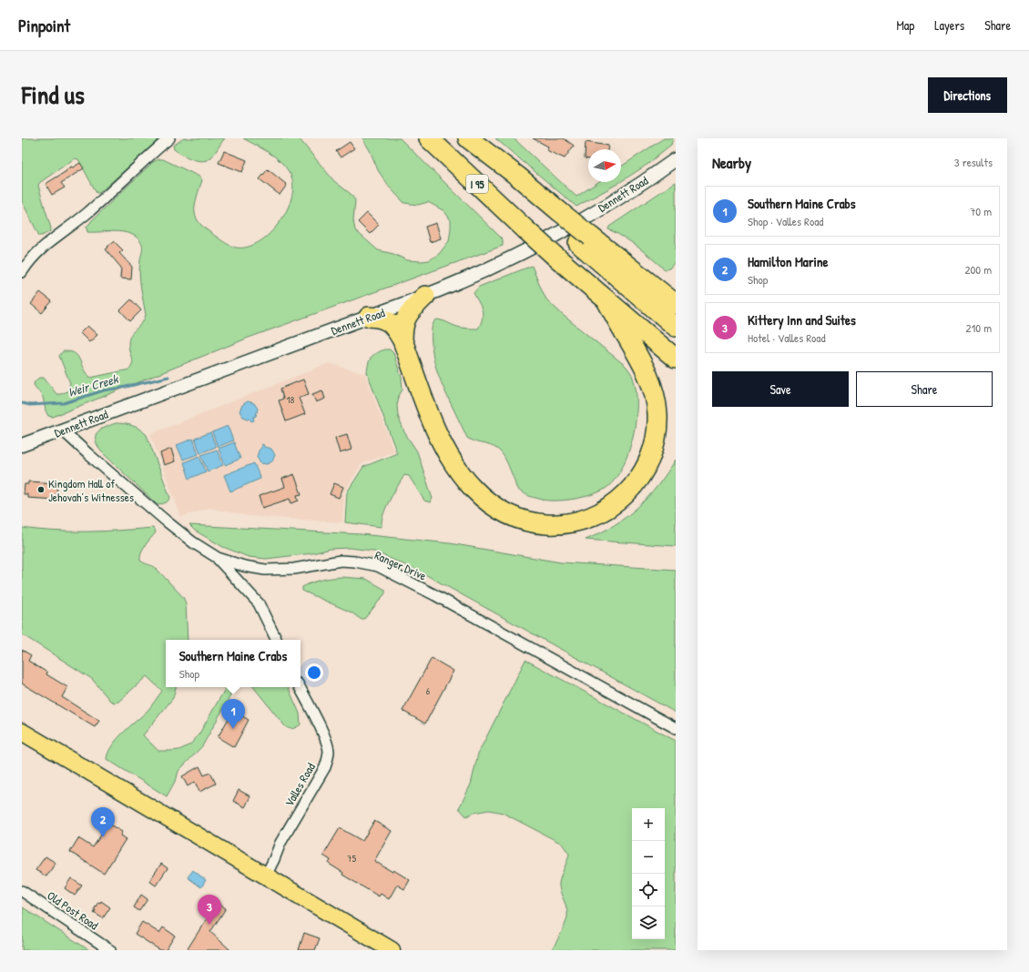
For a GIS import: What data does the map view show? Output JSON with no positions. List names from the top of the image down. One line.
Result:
{"streets":{"highway":["I 95"],"street":["Dennett Road","Ranger Drive","Valles Road","Old Post Road"]},"crossings":[["Dennett Road","Ranger Drive"]],"water":["Weir Creek"],"places":["Kingdom Hall of Jehovah’s Witnesses"],"house_numbers":["18","6","75"],"north":"right","page":{"header":"Pinpoint","nav":["Map","Layers","Share"],"title":"Find us","buttons":["Directions",["Save","Share"]],"heading":["Nearby","3 results"],"list":[{"mark":"1","name":"Southern Maine Crabs","note":"Shop · Valles Road","value":"70 m"},{"mark":"2","name":"Hamilton Marine","note":"Shop","value":"200 m"},{"mark":"3","name":"Kittery Inn and Suites","note":"Hotel · Valles Road","value":"210 m"}],"popup":["Southern Maine Crabs","Shop"],"pins":["1","2","3"],"map_buttons":["+","−"]}}
